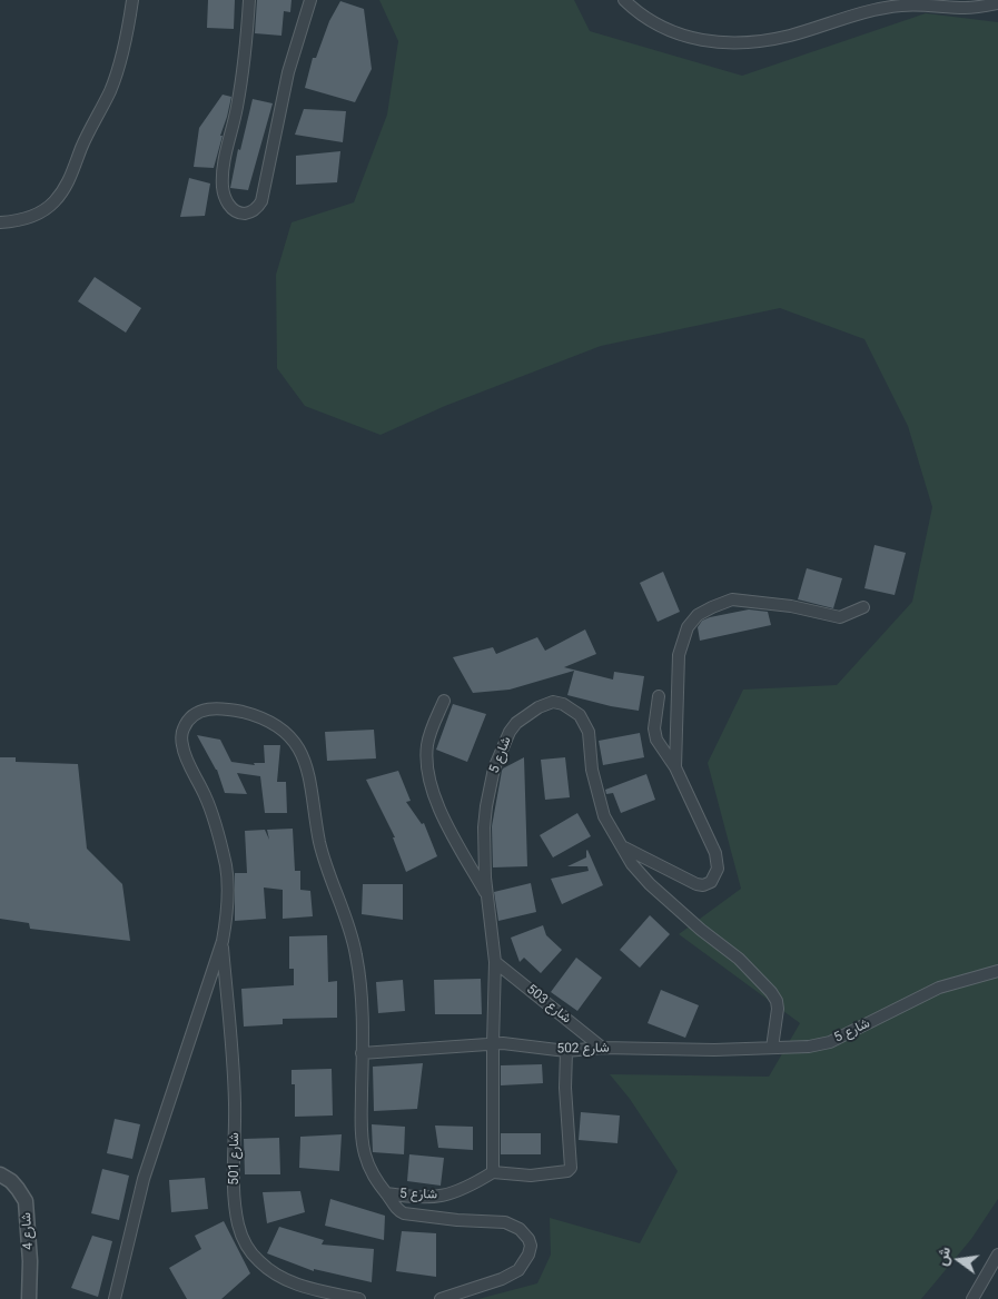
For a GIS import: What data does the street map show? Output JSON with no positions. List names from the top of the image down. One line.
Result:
{"streets":{"street":["شارع 5","شارع 503","شارع 502","شارع 501","شارع 4"]},"crossings":[["شارع 5","شارع 503"],["شارع 5","شارع 502"],["شارع 5","شارع 501"],["شارع 503","شارع 502"]],"north":"left"}
